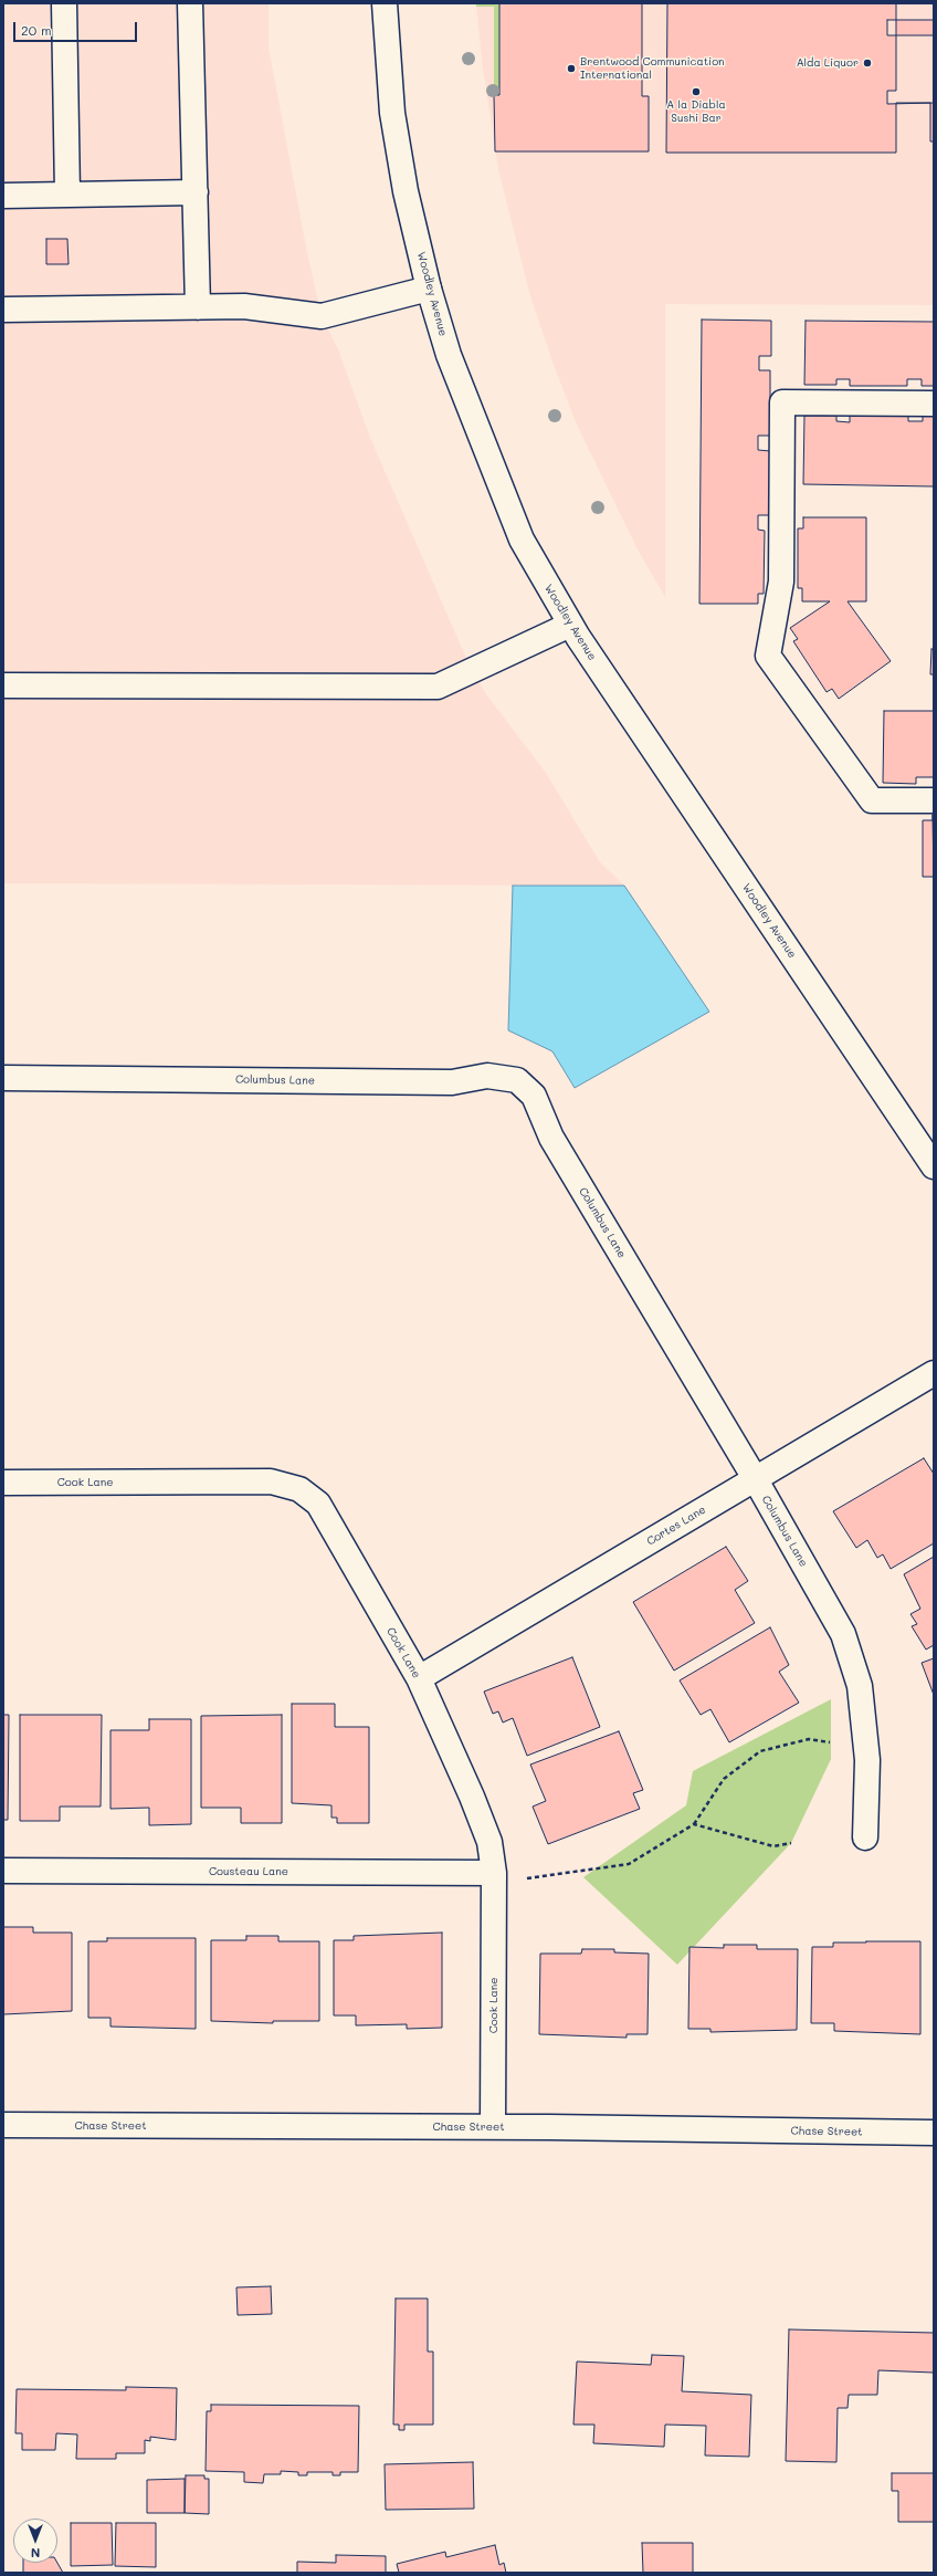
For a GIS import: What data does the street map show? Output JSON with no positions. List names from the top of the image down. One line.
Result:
{"streets":{"street":["Woodley Avenue","Columbus Lane","Cook Lane","Cortes Lane","Cousteau Lane","Chase Street"]},"crossings":[["Columbus Lane","Cortes Lane"],["Cook Lane","Cortes Lane"],["Cook Lane","Cousteau Lane"],["Cook Lane","Chase Street"]],"places":["Alda Liquor","Brentwood Communication International","A la Diabla Sushi Bar"],"scale_bar":"20 m","north":"bottom"}
